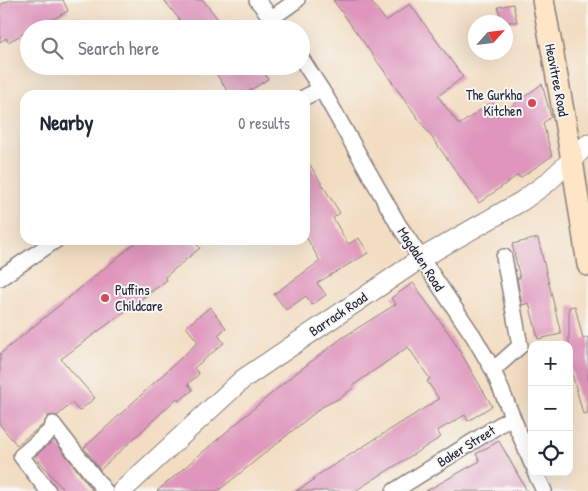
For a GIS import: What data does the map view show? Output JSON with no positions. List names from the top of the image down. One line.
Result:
{"streets":{"main road":["Heavitree Road"],"street":["Magdalen Road","Barrack Road","Baker Street"]},"crossings":[["Heavitree Road","Barrack Road"],["Magdalen Road","Barrack Road"],["Magdalen Road","Baker Street"]],"places":["The Gurkha Kitchen","Puffins Childcare"],"north":"top right","page":{"search":"Search here","heading":["Nearby","0 results"],"map_buttons":["+","−"]}}
